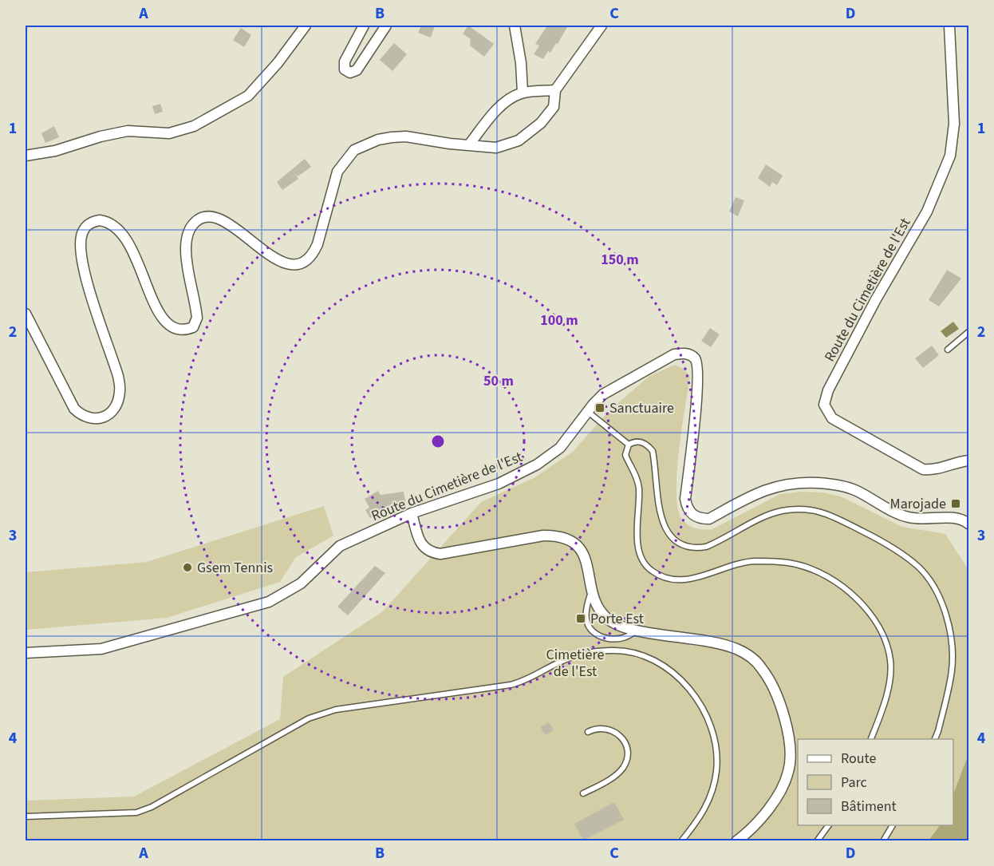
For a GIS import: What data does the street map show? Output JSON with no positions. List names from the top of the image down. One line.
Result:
{"streets":{"street":["Route du Cimetière de l'Est"]},"parks":["Cimetière de l'Est"],"places":{"transit":["Sanctuaire","Marojade","Porte Est"],"other":["Gsem Tennis"]},"legend":["Route","Parc","Bâtiment"],"grid":{"columns":["A","B","C","D"],"rows":["1","2","3","4"]},"rings":["150 m","100 m","50 m"]}
